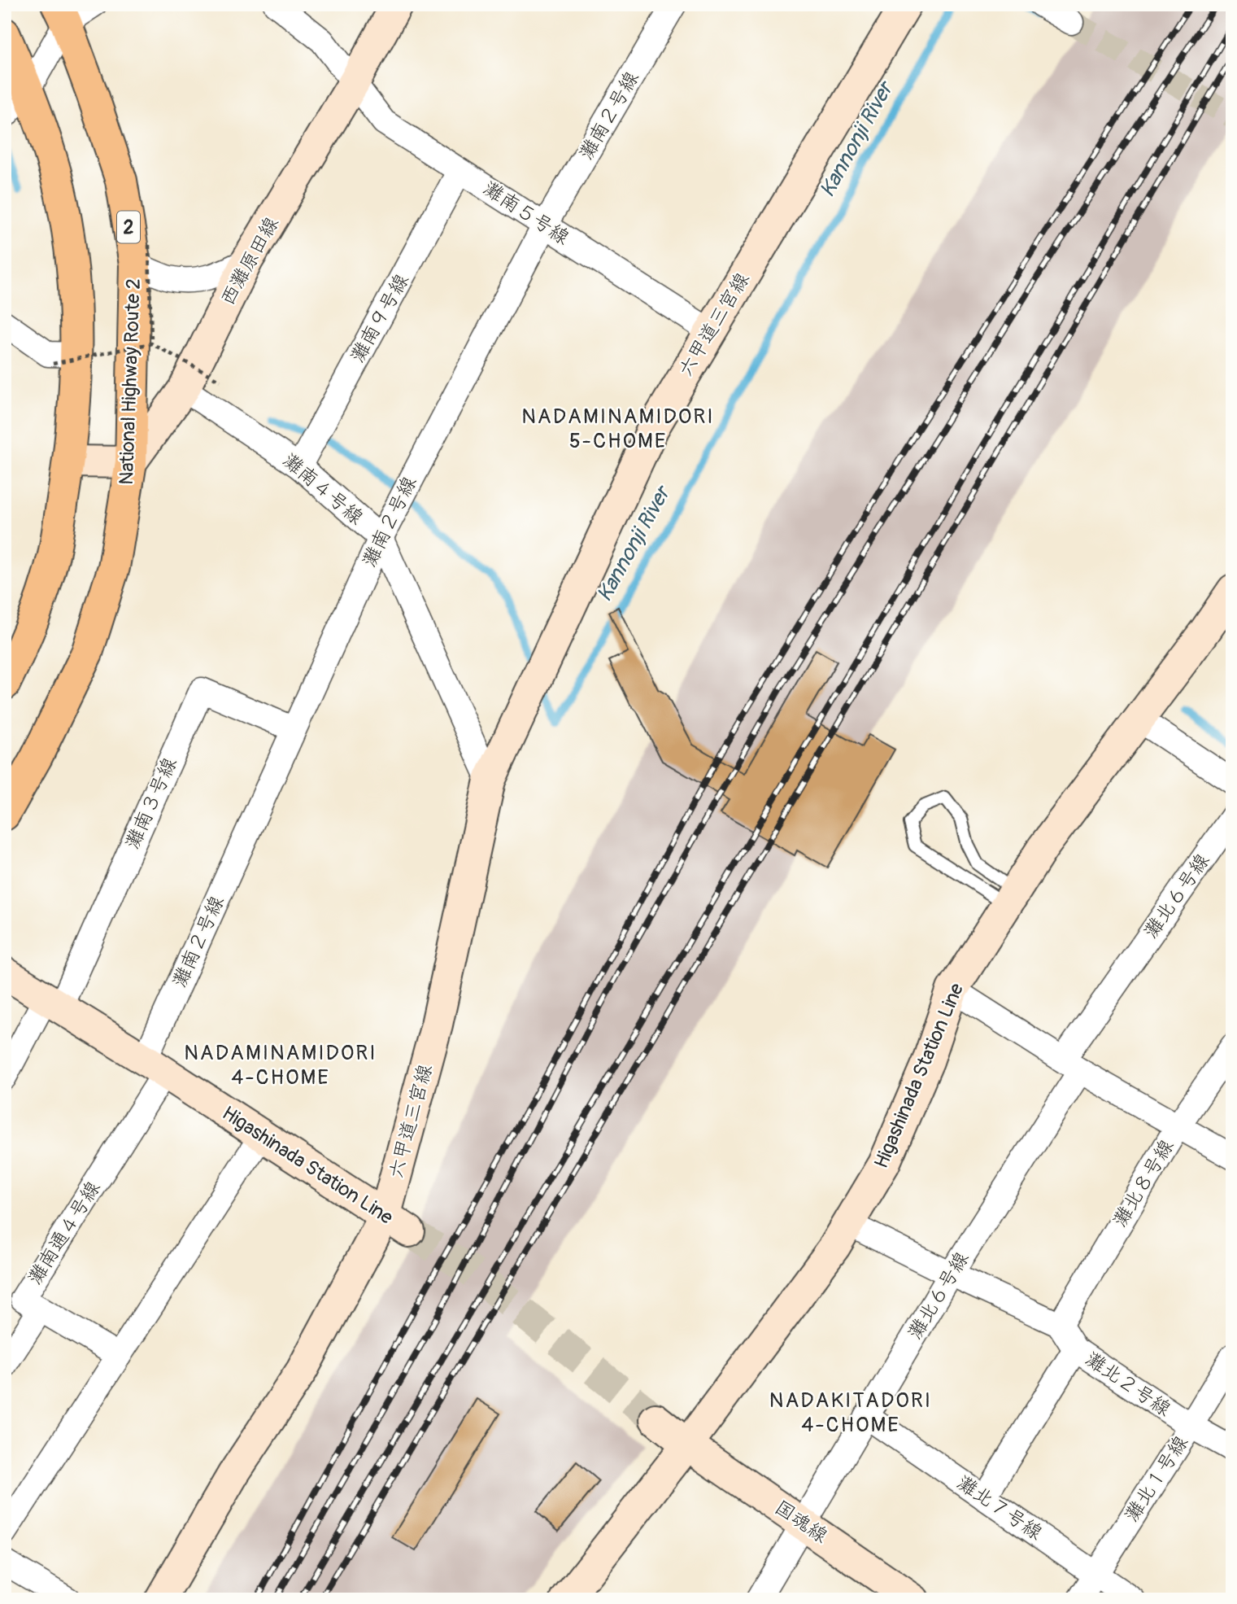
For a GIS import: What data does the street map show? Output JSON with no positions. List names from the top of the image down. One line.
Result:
{"streets":{"highway":["2","National Highway Route 2"],"street":["灘南２号線","灘南５号線","西灘原田線","灘南９号線","六甲道三宮線","灘南４号線","灘南３号線","灘北６号線","Higashinada Station Line","灘北８号線","灘南通４号線","灘北２号線","灘北１号線","灘北７号線","国魂線"]},"crossings":[["灘南２号線","灘南５号線"],["灘南２号線","灘南４号線"],["灘南２号線","灘南３号線"],["灘南２号線","Higashinada Station Line"],["灘南２号線","灘南通４号線"],["灘南５号線","西灘原田線"],["灘南５号線","灘南９号線"],["灘南５号線","六甲道三宮線"],["西灘原田線","National Highway Route 2"],["西灘原田線","灘南４号線"],["灘南９号線","灘南４号線"],["六甲道三宮線","灘南４号線"],["六甲道三宮線","Higashinada Station Line"],["灘南３号線","Higashinada Station Line"],["灘北６号線","灘北７号線"],["灘北６号線","国魂線"],["Higashinada Station Line","灘南通４号線"],["Higashinada Station Line","国魂線"],["灘北８号線","灘北２号線"],["灘北２号線","灘北１号線"],["灘北１号線","灘北７号線"]],"districts":["NADAMINAMIDORI 5-CHOME","NADAMINAMIDORI 4-CHOME","NADAKITADORI 4-CHOME"],"water":["Kannonji River"]}
